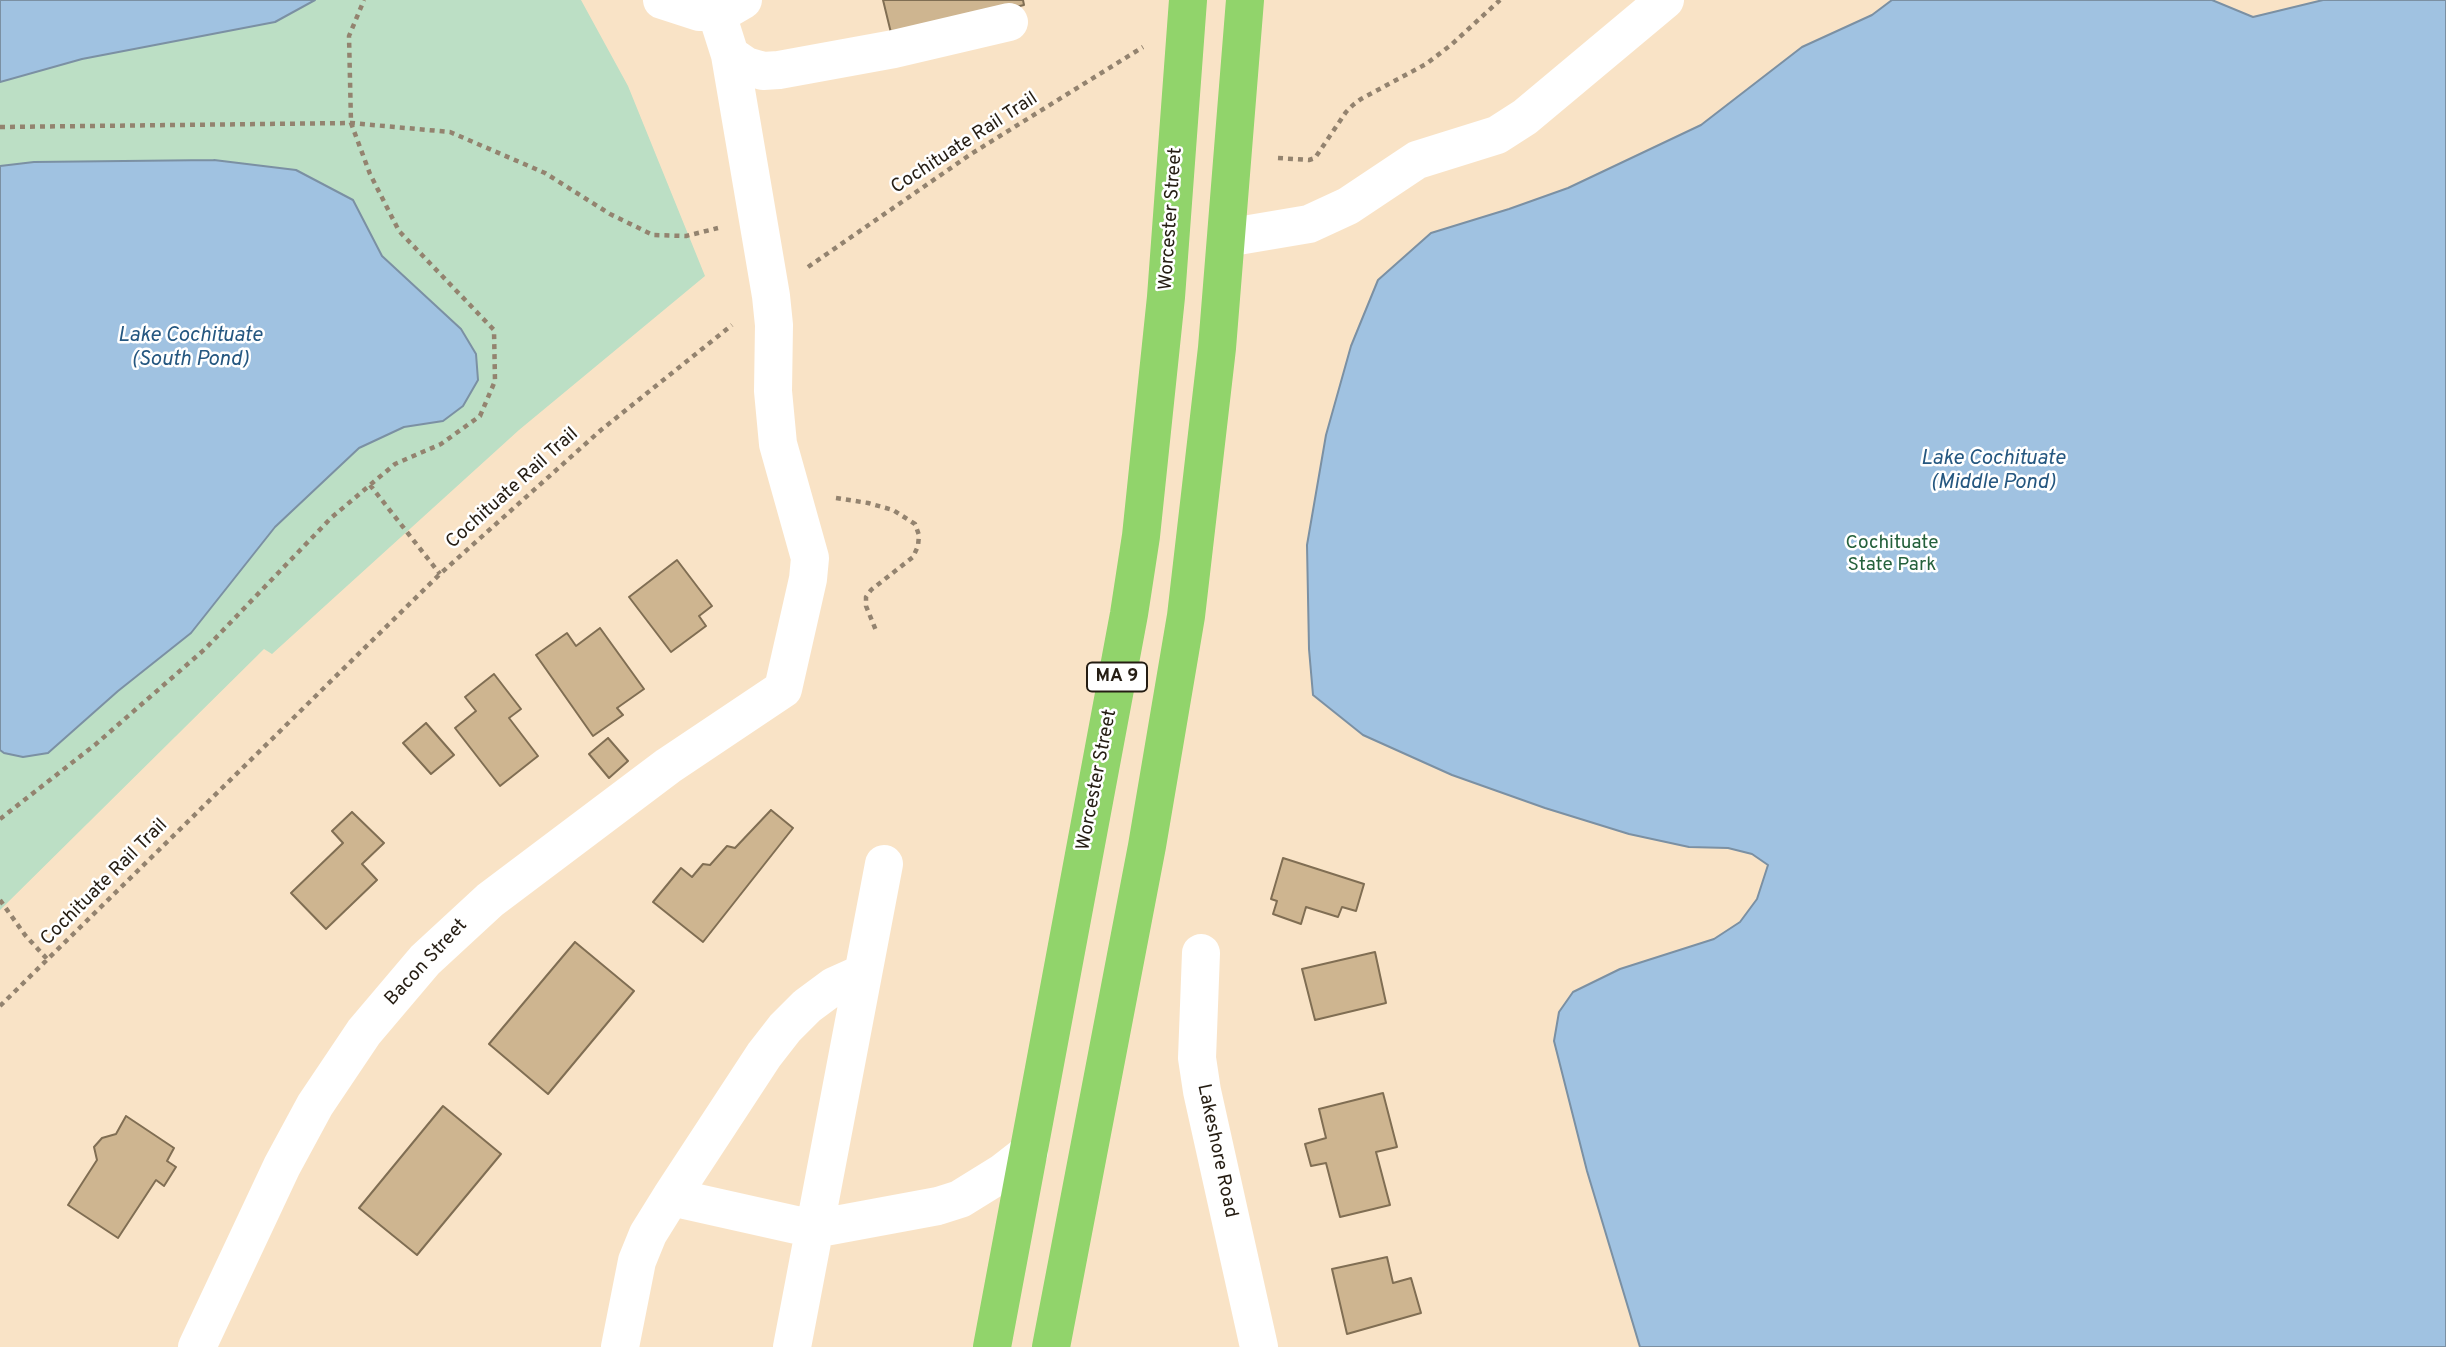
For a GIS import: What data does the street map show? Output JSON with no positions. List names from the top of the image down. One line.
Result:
{"streets":{"highway":["Worcester Street","MA 9"],"street":["Bacon Street","Lakeshore Road"],"path":["Cochituate Rail Trail"]},"water":["Lake Cochituate (South Pond)","Lake Cochituate (Middle Pond)"],"parks":["Cochituate State Park"]}
